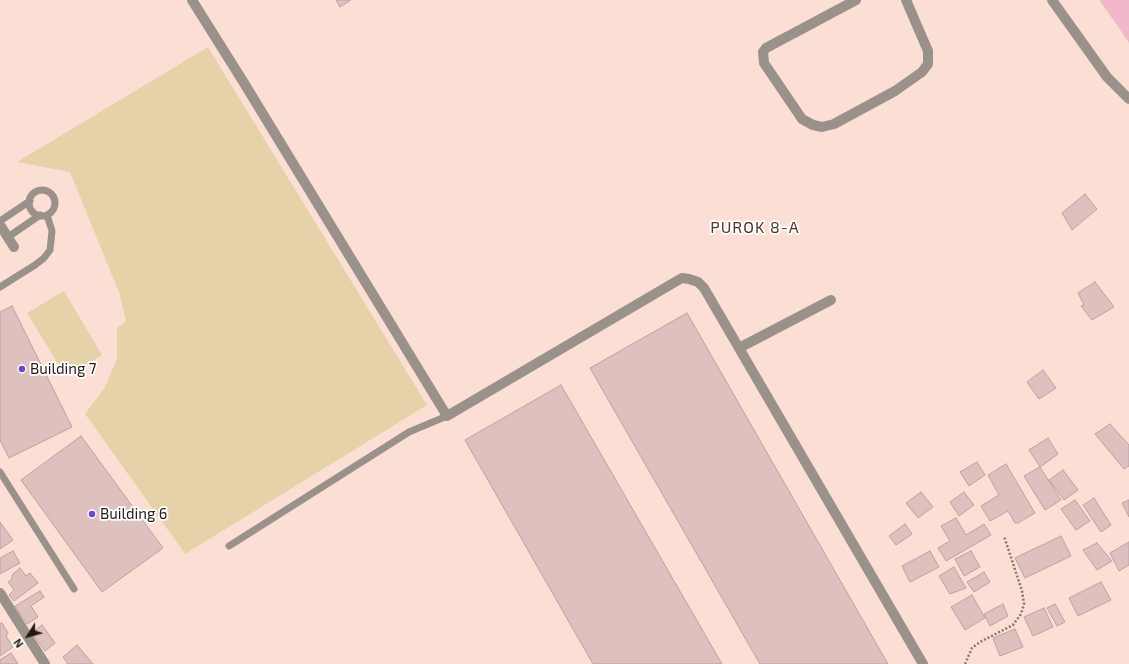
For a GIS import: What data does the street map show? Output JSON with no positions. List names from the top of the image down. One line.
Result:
{"districts":["PUROK 8-A"],"places":["Building 7","Building 6"],"north":"bottom left"}
